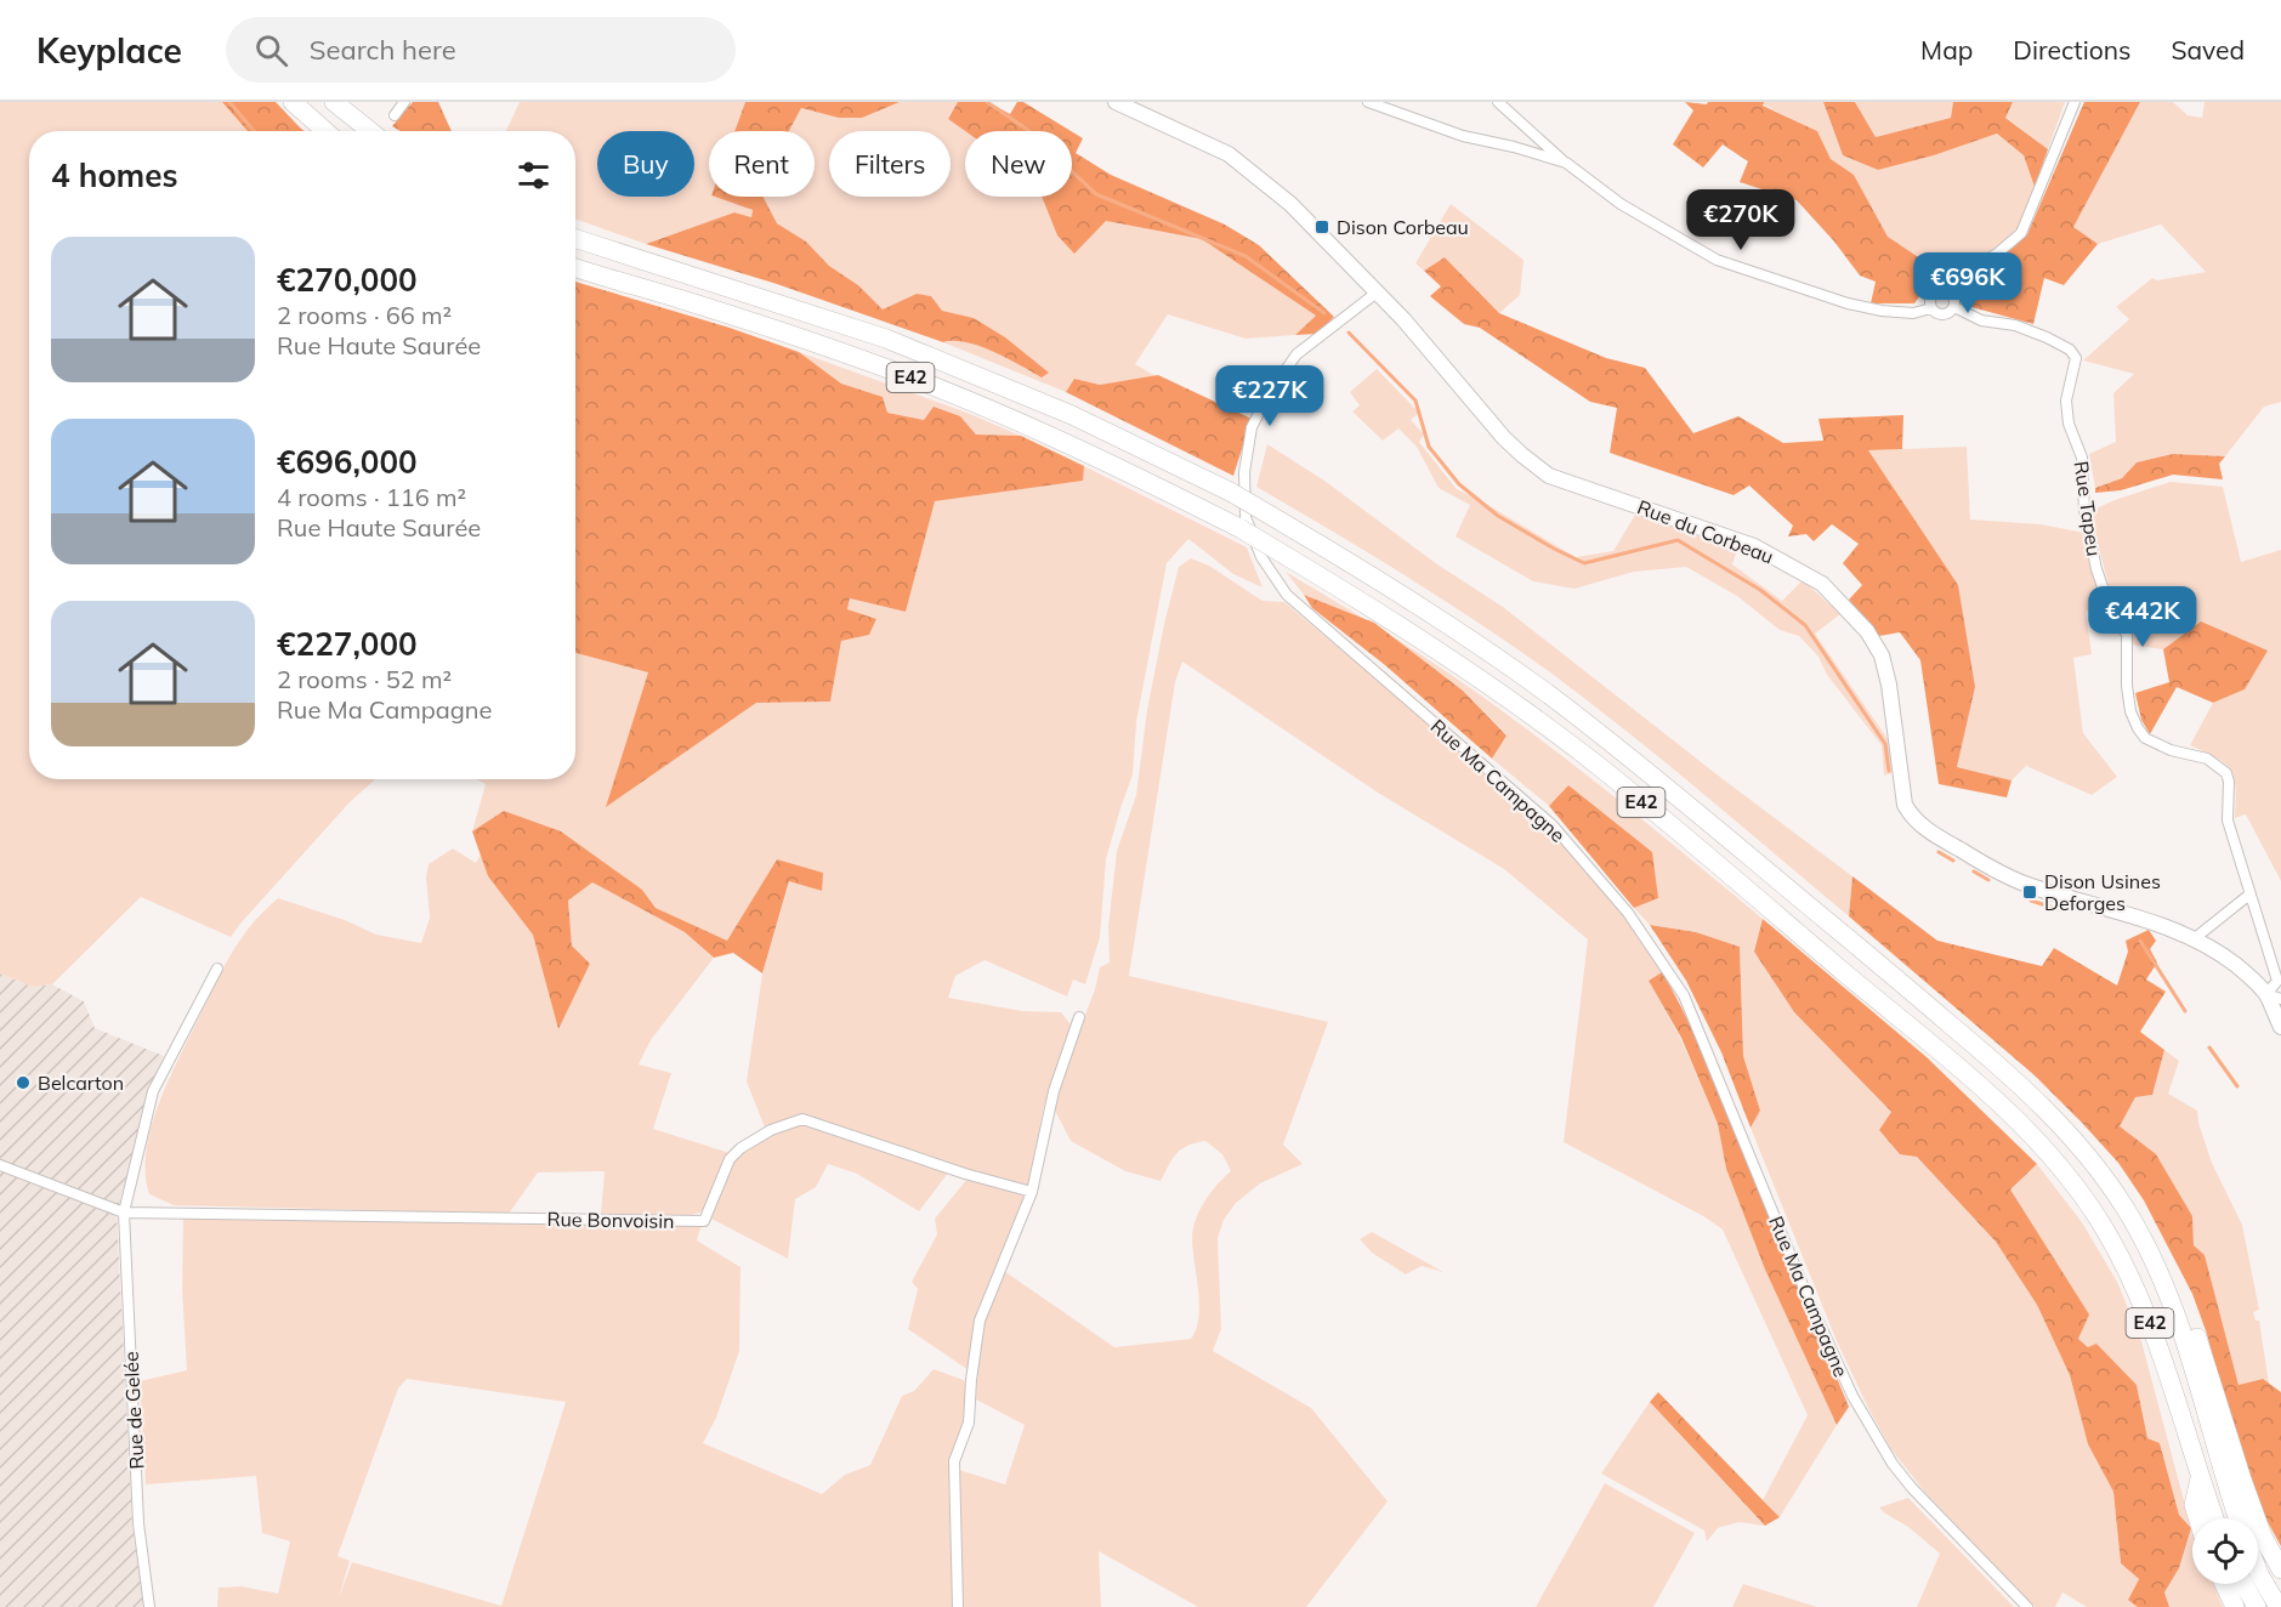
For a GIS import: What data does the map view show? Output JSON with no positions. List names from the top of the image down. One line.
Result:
{"streets":{"highway":["E42"],"street":["Rue Tapeu","Rue du Corbeau","Rue Ma Campagne","Rue Bonvoisin","Rue de Gelée"]},"crossings":[["Rue Tapeu","Rue du Corbeau"],["Rue du Corbeau","Rue Ma Campagne"],["Rue Bonvoisin","Rue de Gelée"]],"places":{"transit":["Dison Corbeau","Dison Usines Deforges"],"other":["Belcarton"]},"page":{"header":"Keyplace","search":"Search here","nav":["Map","Directions","Saved"],"chip":["Buy","Rent","Filters","New"],"heading":"4 homes","price":["€270K","€696K","€227K","€442K"],"list":[{"name":"€270,000","note":"2 rooms · 66 m² · Rue Haute Saurée"},{"name":"€696,000","note":"4 rooms · 116 m² · Rue Haute Saurée"},{"name":"€227,000","note":"2 rooms · 52 m² · Rue Ma Campagne"}]}}
